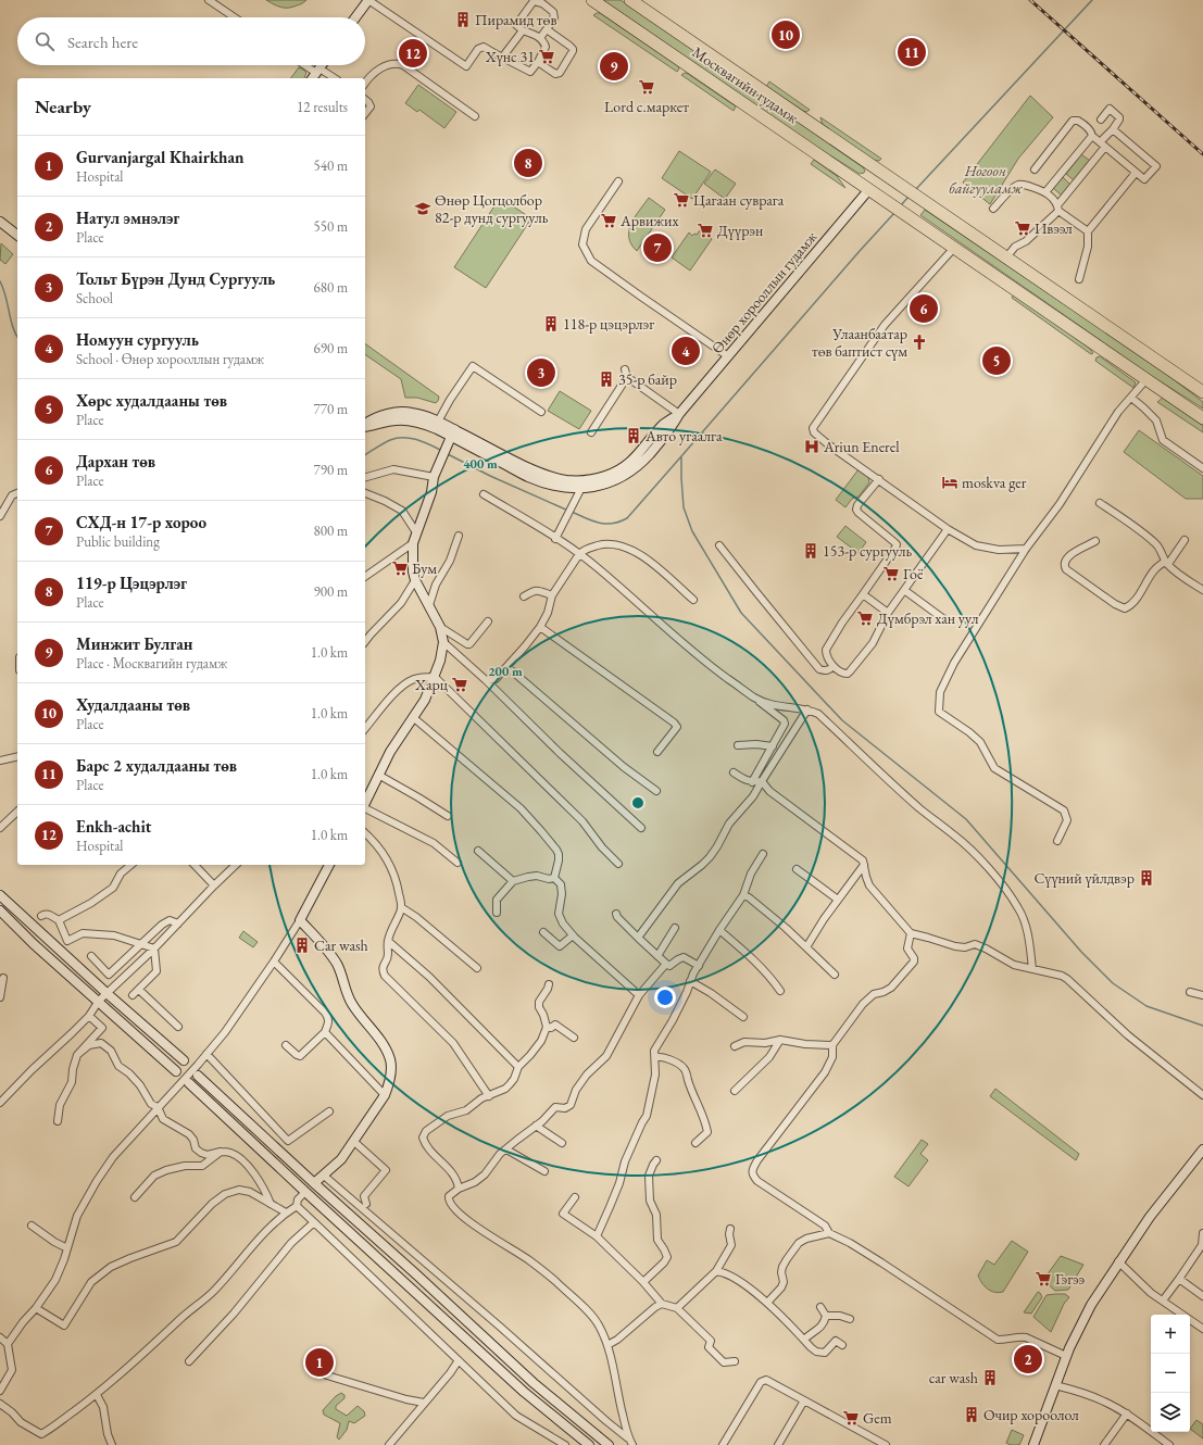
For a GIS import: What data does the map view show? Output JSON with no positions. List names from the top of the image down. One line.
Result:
{"streets":{"highway":["Москвагийн гудамж"],"main road":["Өнөр хорооллын гудамж"]},"crossings":[["Москвагийн гудамж","Өнөр хорооллын гудамж"]],"parks":["Ногоон байгууламж"],"places":{"building":["Пирамид төв","118-р цэцэрлэг","35-р байр","Авто угаалга","153-р сургууль","Сүүний үйлдвэр","Car wash","car wash","Очир хороолол"],"supermarket":["Хүнс 31","Lord с.маркет","Цагаан суврага","Арвижих","Ивээл","Дүүрэн","Бум","Гоё","Дүмбрэл хан уул","Харц","Гэгээ","Gem"],"school or university":["Өнөр Цогцолбор 82-р дунд сургууль"],"church":["Улаанбаатар төв баптист сүм"],"hospital":["Ariun Enerel"],"hotel":["moskva ger"]},"page":{"search":"Search here","pins":["10","11","12","9","8","7","6","4","5","3","2","1"],"heading":["Nearby","12 results"],"list":[{"mark":"1","name":"Gurvanjargal Khairkhan","note":"Hospital","value":"540 m"},{"mark":"2","name":"Натул эмнэлэг","note":"Place","value":"550 m"},{"mark":"3","name":"Тольт Бүрэн Дунд Сургууль","note":"School","value":"680 m"},{"mark":"4","name":"Номуун сургууль","note":"School · Өнөр хорооллын гудамж","value":"690 m"},{"mark":"5","name":"Хөрс худалдааны төв","note":"Place","value":"770 m"},{"mark":"6","name":"Дархан төв","note":"Place","value":"790 m"},{"mark":"7","name":"СХД-н 17-р хороо","note":"Public building","value":"800 m"},{"mark":"8","name":"119-р Цэцэрлэг","note":"Place","value":"900 m"},{"mark":"9","name":"Минжит Булган","note":"Place · Москвагийн гудамж","value":"1.0 km"},{"mark":"10","name":"Худалдааны төв","note":"Place","value":"1.0 km"},{"mark":"11","name":"Барс 2 худалдааны төв","note":"Place","value":"1.0 km"},{"mark":"12","name":"Enkh-achit","note":"Hospital","value":"1.0 km"}],"map_buttons":["+","−"]},"rings":["400 m","200 m"]}
